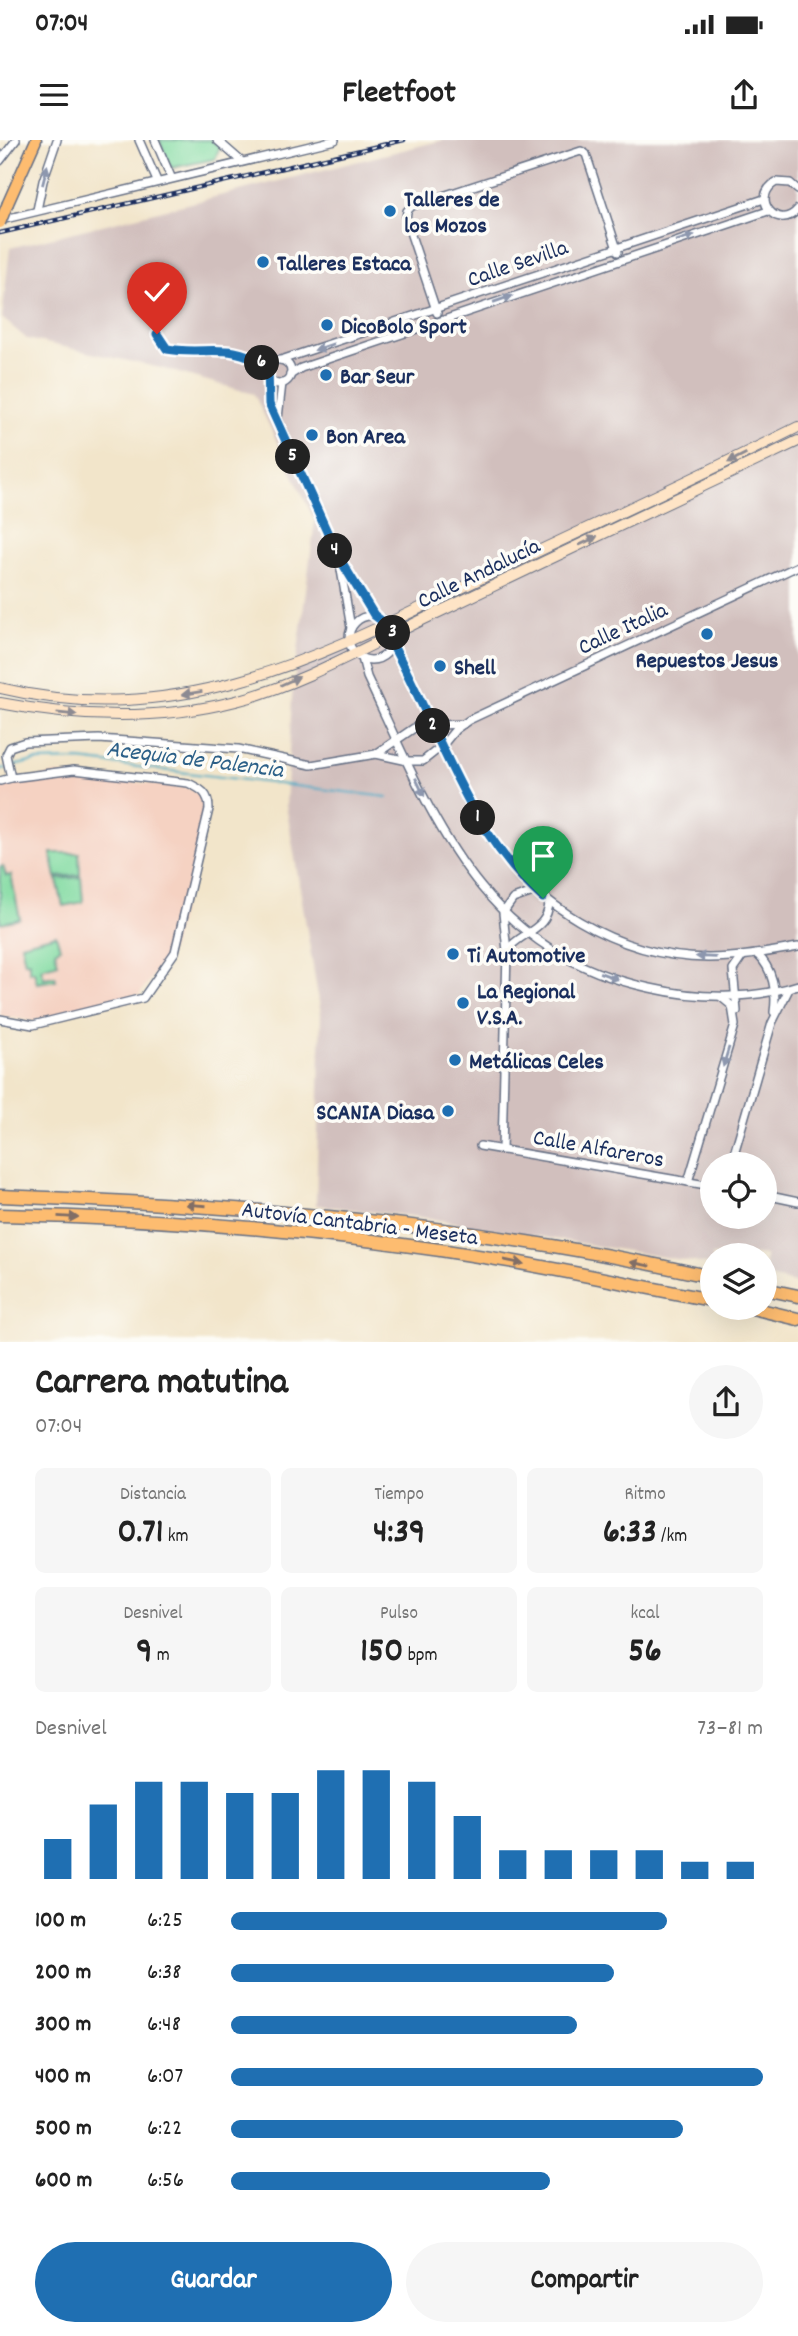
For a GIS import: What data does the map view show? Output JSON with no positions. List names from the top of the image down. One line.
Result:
{"streets":{"highway":["Autovía Cantabria - Meseta"],"main road":["Calle Andalucía"],"street":["Calle Sevilla","Calle Italia","Calle Alfareros"]},"water":["Acequia de Palencia"],"places":["Talleres de los Mozos","Talleres Estaca","DicoBolo Sport","Bar Seur","Bon Area","Repuestos Jesus","Shell","Ti Automotive","La Regional V.S.A.","Metálicas Celes","SCANIA Diasa"],"page":{"status":"07:04","header":"Fleetfoot","pins":["6","5","4","3","2","1"],"heading":["Carrera matutina","07:04"],"stats":[["Distancia","0.71 km"],["Tiempo","4:39"],["Ritmo","6:33 /km"],["Desnivel","9 m"],["Pulso","150 bpm"],["kcal","56"]],"chart":["Desnivel","73–81 m"],"list":[{"name":"100 m","note":"6:25"},{"name":"200 m","note":"6:38"},{"name":"300 m","note":"6:48"},{"name":"400 m","note":"6:07"},{"name":"500 m","note":"6:22"},{"name":"600 m","note":"6:56"}],"buttons":["Guardar","Compartir"]}}
